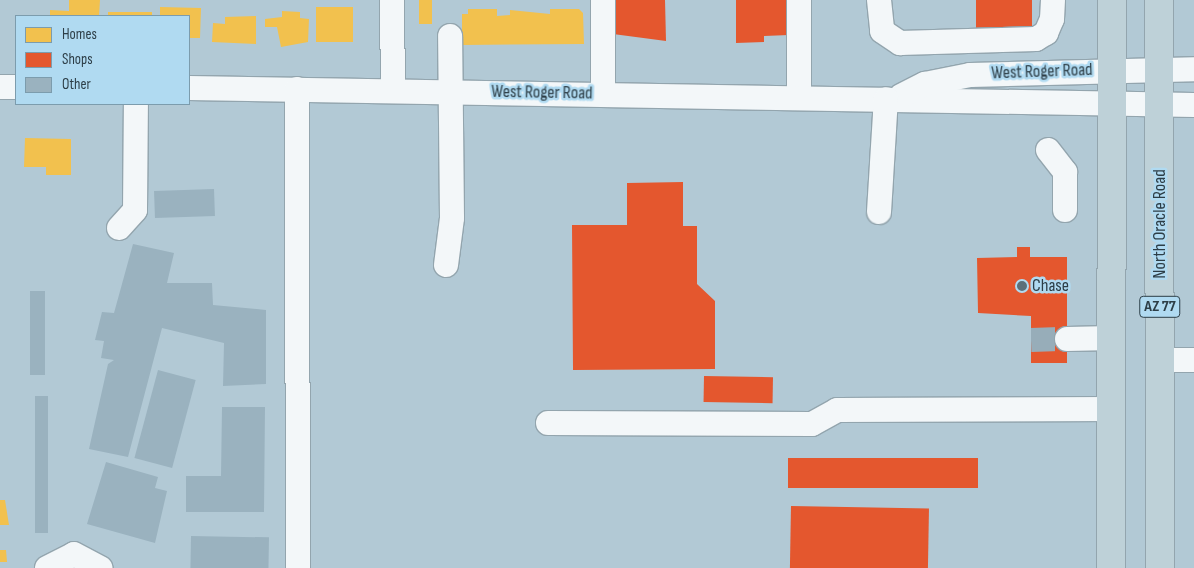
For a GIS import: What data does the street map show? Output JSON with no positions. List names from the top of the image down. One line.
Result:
{"streets":{"highway":["North Oracle Road","AZ 77"],"street":["West Roger Road"]},"crossings":[["West Roger Road","North Oracle Road"]],"places":["Chase"],"legend":["Homes","Shops","Other"]}
